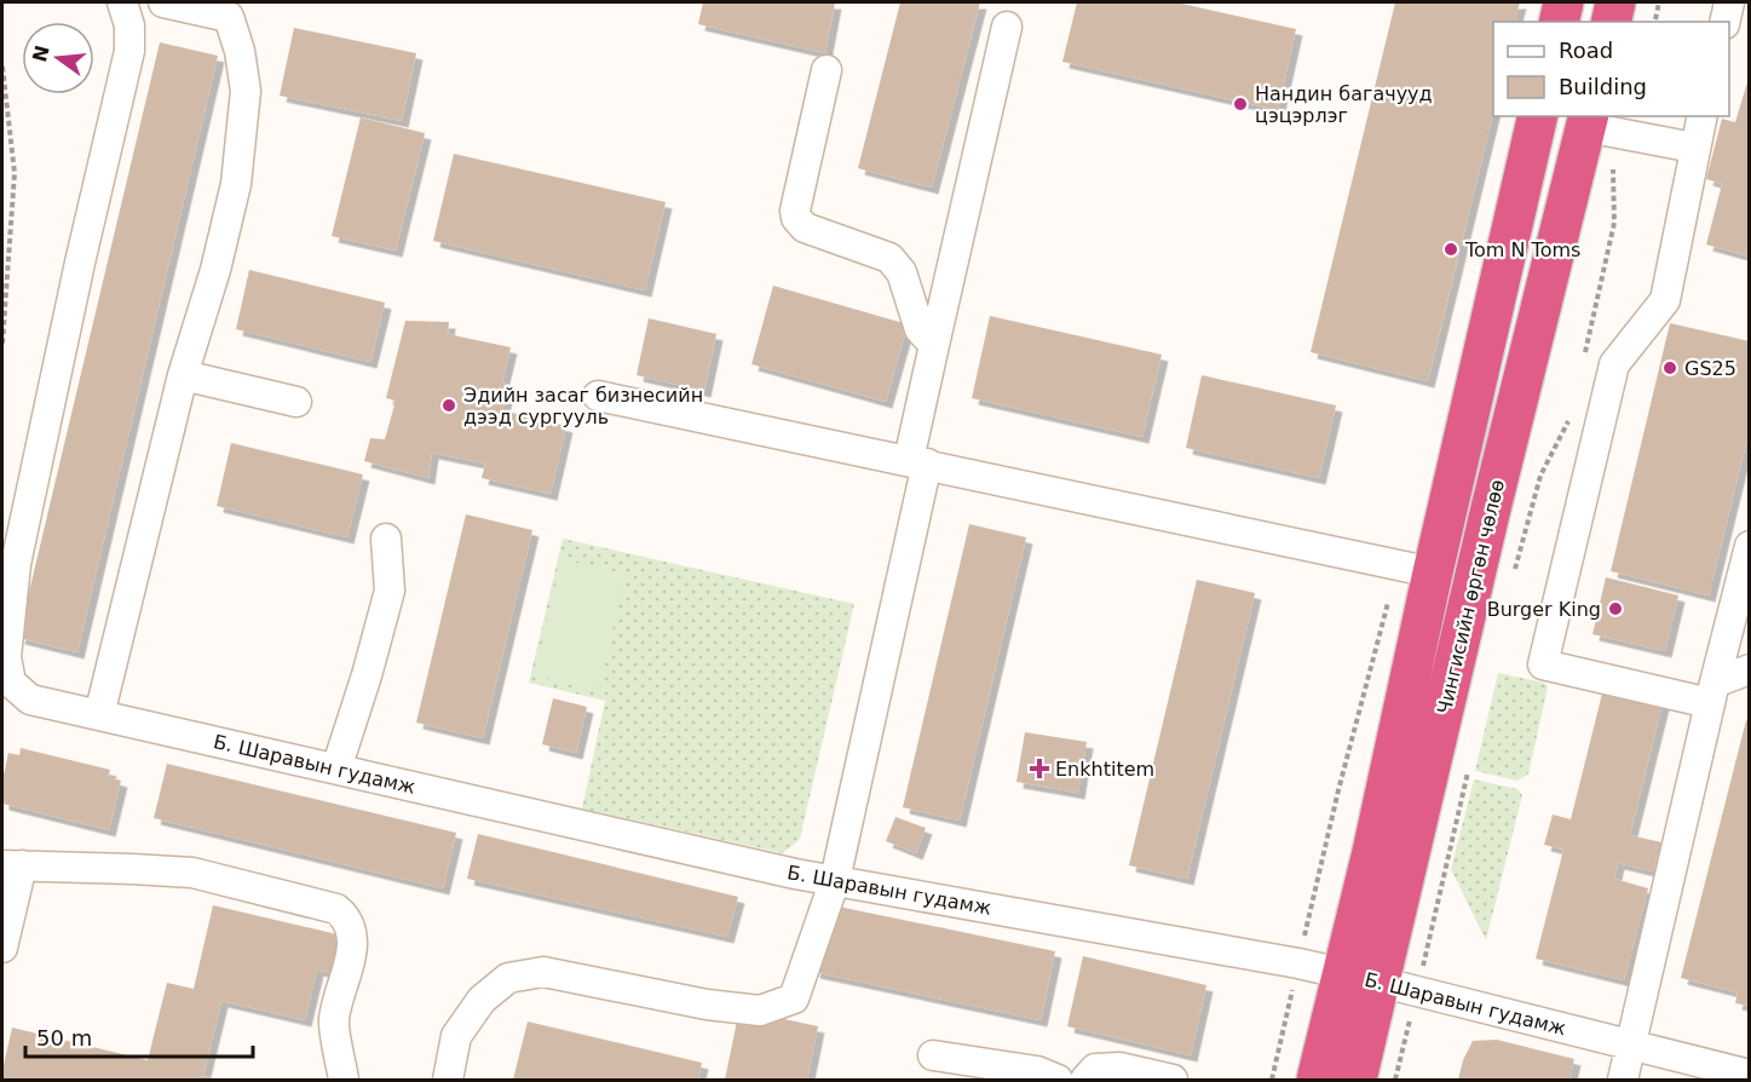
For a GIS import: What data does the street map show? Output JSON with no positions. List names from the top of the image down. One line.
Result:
{"streets":{"highway":["Чингисийн өргөн чөлөө"],"street":["Б. Шаравын гудамж"]},"crossings":[["Чингисийн өргөн чөлөө","Б. Шаравын гудамж"]],"places":{"other":["Нандин багачууд цэцэрлэг","Tom N Toms","GS25","Эдийн засаг бизнесийн дээд сургууль","Burger King"],"health":["Enkhtitem"]},"legend":["Road","Building"],"scale_bar":"50 m","north":"left"}
